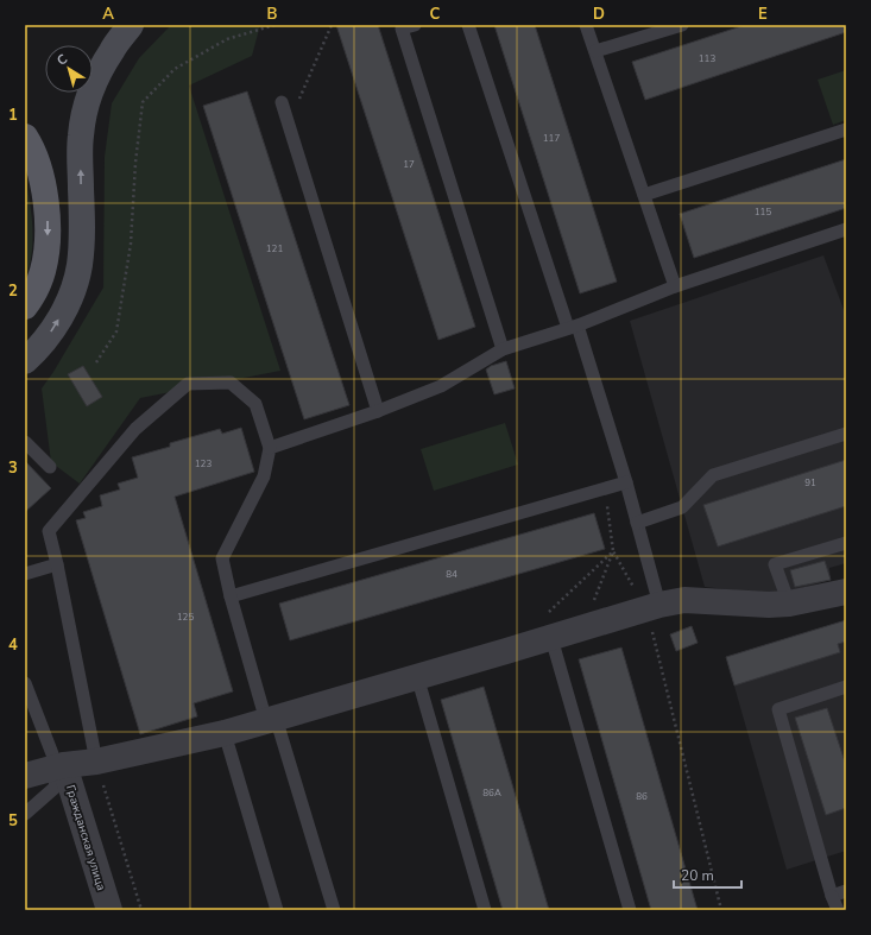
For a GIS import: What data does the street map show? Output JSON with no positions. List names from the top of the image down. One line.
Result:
{"streets":{"street":["Гражданская улица"]},"house_numbers":["113","117","17","115","121","123","91","84","125","86А","86"],"scale_bar":"20 m","north":"top left","grid":{"columns":["A","B","C","D","E"],"rows":["1","2","3","4","5"]}}
